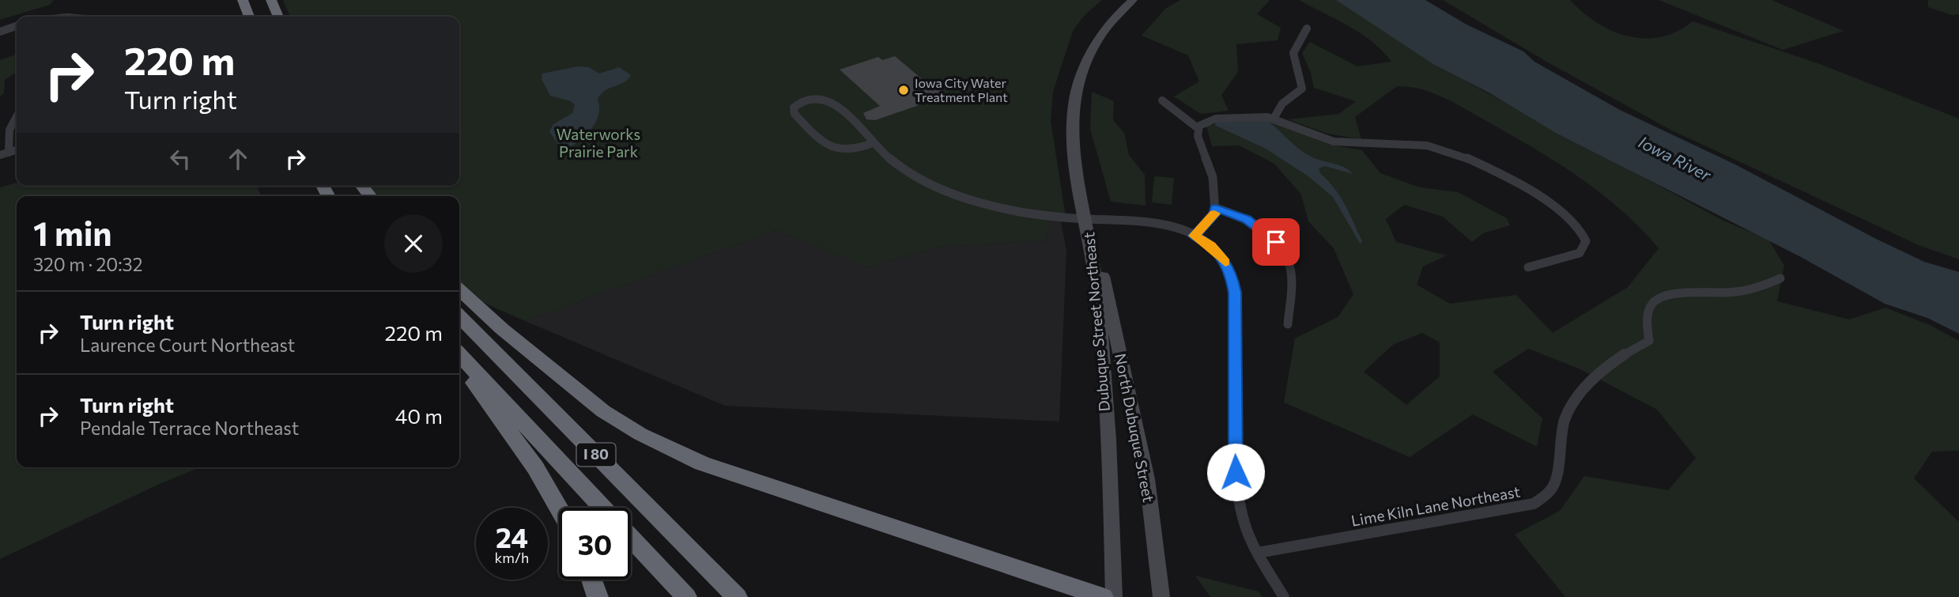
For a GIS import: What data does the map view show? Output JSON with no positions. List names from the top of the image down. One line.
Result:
{"streets":{"highway":["I 80"],"main road":["Dubuque Street Northeast","North Dubuque Street"],"street":["Lime Kiln Lane Northeast"]},"crossings":[["Dubuque Street Northeast","North Dubuque Street"]],"water":["Iowa River"],"parks":["Waterworks Prairie Park"],"places":["Iowa City Water Treatment Plant"],"page":{"turn":["220 m","Turn right"],"heading":["1 min","320 m · 20:32"],"list":[{"name":"Turn right","note":"Laurence Court Northeast","value":"220 m"},{"name":"Turn right","note":"Pendale Terrace Northeast","value":"40 m"}],"speed":"24 km/h","limit":"30"}}
